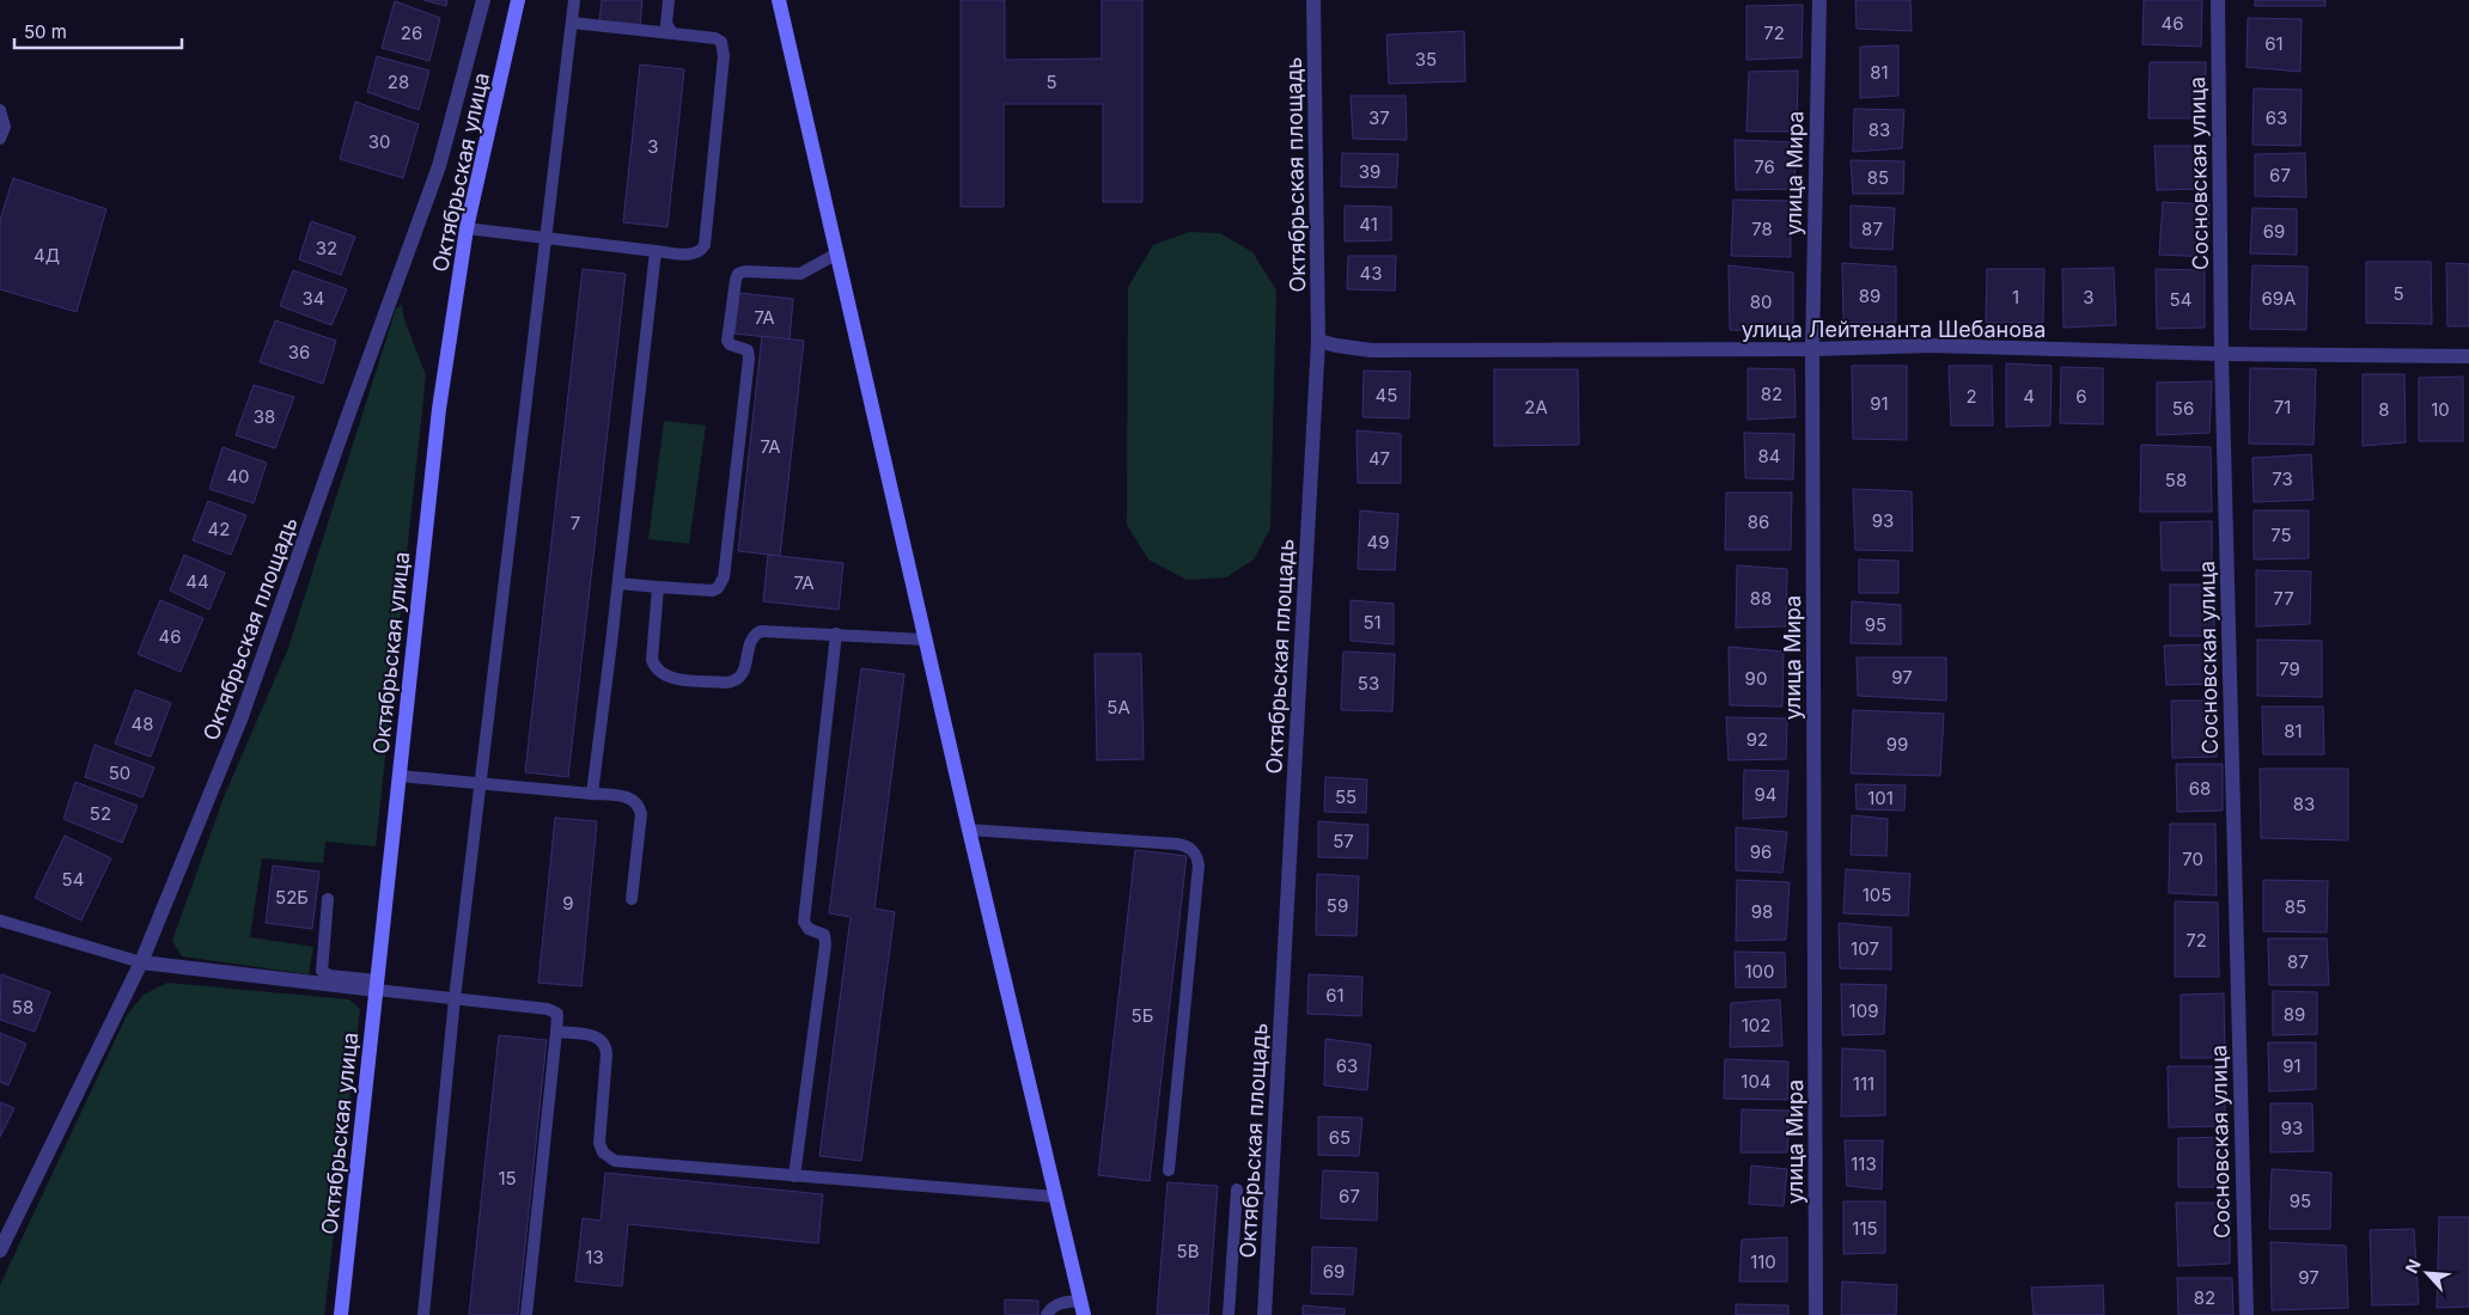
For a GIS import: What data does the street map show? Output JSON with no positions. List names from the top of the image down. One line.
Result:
{"streets":{"street":["Октябрьская улица","улица Мира","Сосновская улица","Октябрьская площадь","улица Лейтенанта Шебанова"]},"crossings":[["улица Мира","улица Лейтенанта Шебанова"],["Сосновская улица","улица Лейтенанта Шебанова"],["Октябрьская площадь","улица Лейтенанта Шебанова"]],"house_numbers":["46","26","72","61","35","81","28","5","37","63","83","30","3","76","39","67","85","41","78","87","69","32","4Д","43","5","89","1","3","34","69А","54","80","7А","36","82","45","2","4","6","91","2А","71","56","8","10","38","7А","84","47","40","73","58","93","86","7","42","75","49","44","7А","88","77","51","95","46","79","97","90","53","5А","48","81","92","99","50","68","94","55","101","83","52","57","96","70","54","105","52Б","9","59","85","98","72","107","87","100","61","58","109","89","5Б","102","63","91","104","111","93","65","113","15","67","95","115","5В","13","110","69","97","82"],"scale_bar":"50 m","north":"top left"}
